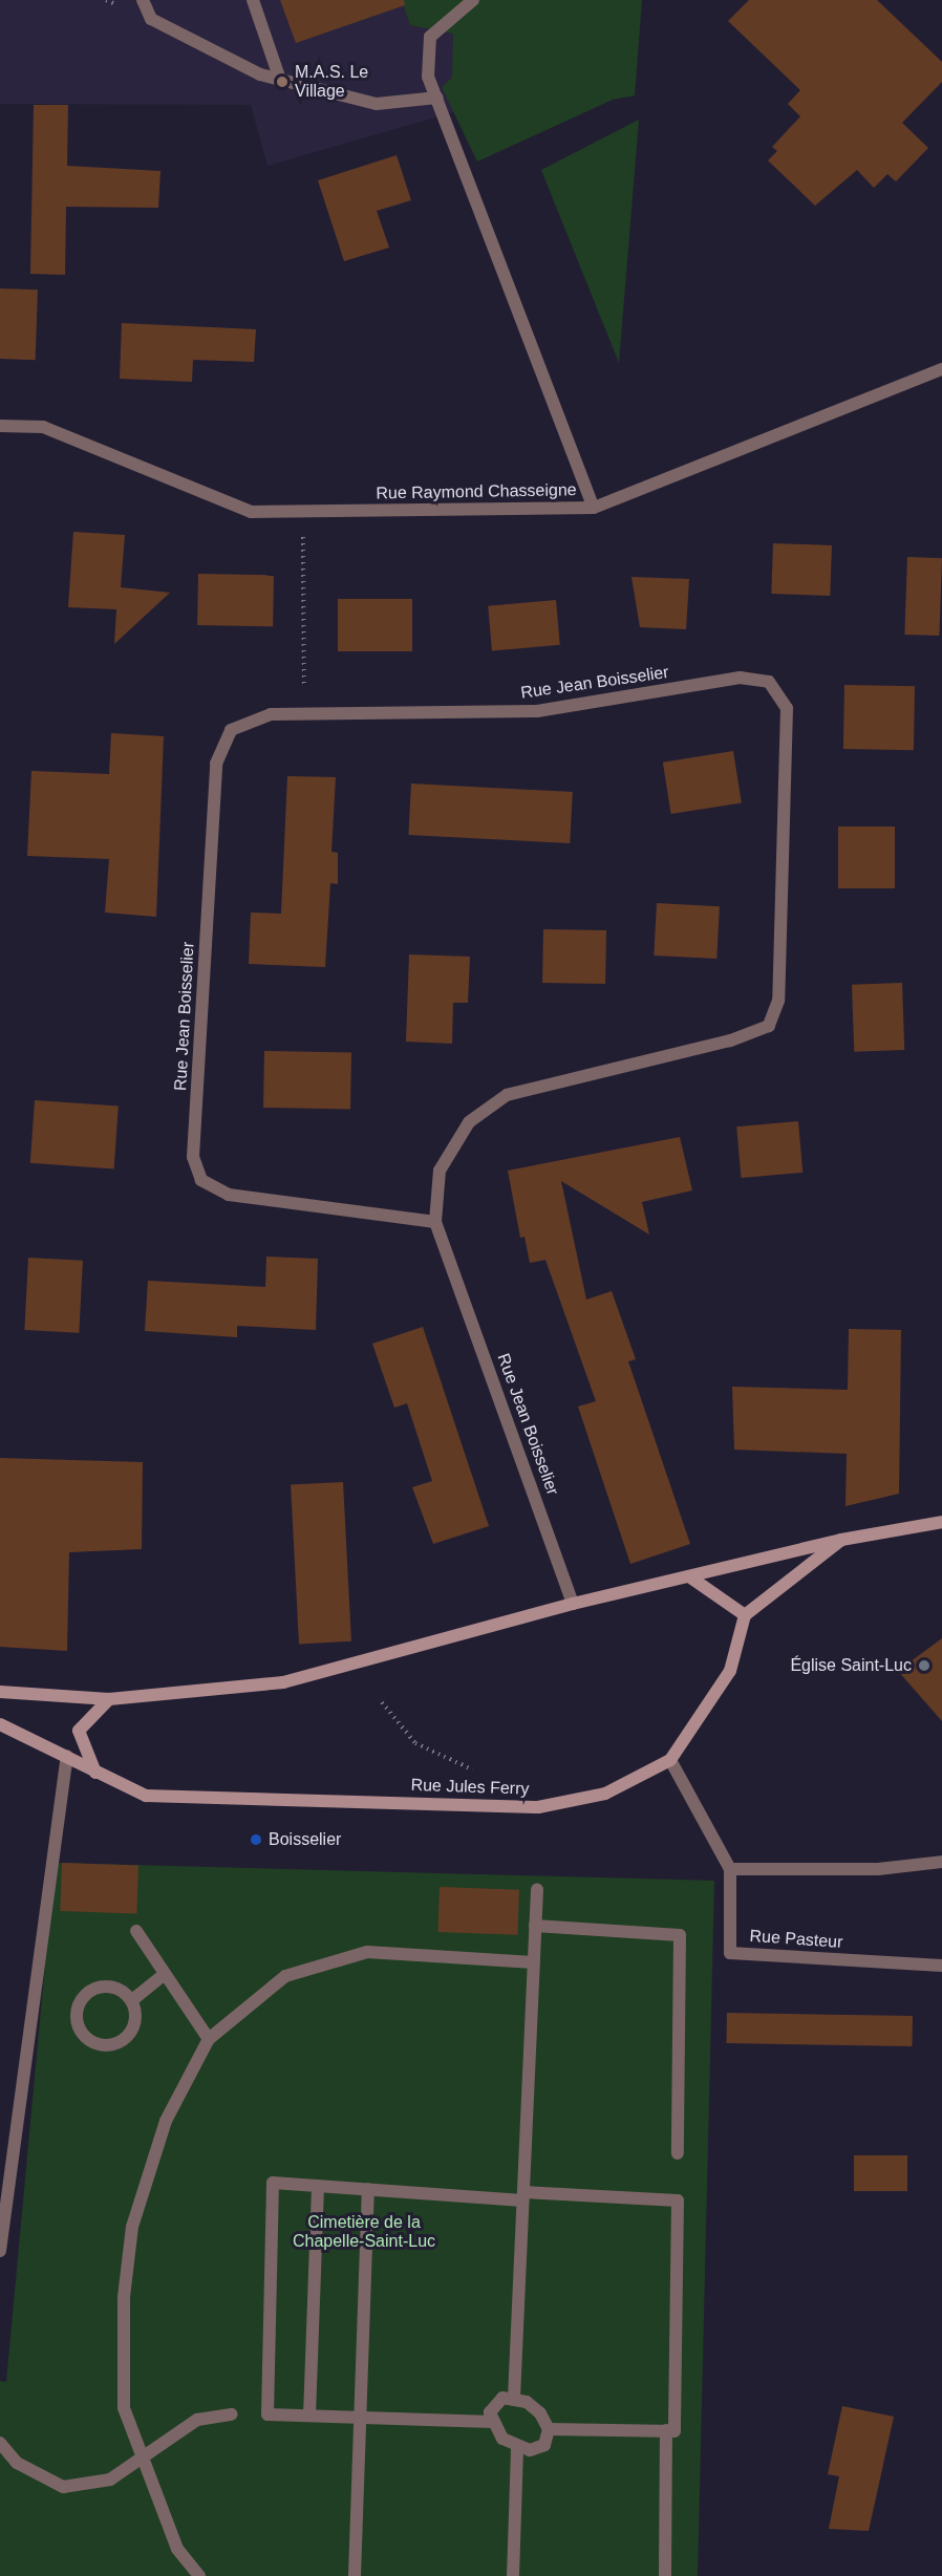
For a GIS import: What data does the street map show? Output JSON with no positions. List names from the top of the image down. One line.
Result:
{"streets":{"street":["Rue Raymond Chasseigne","Rue Jean Boisselier","Rue Jules Ferry","Rue Pasteur"]},"crossings":[["Rue Jules Ferry","Rue Pasteur"]],"parks":["Cimetière de la Chapelle-Saint-Luc"],"places":["M.A.S. Le Village","Église Saint-Luc","Boisselier"]}
